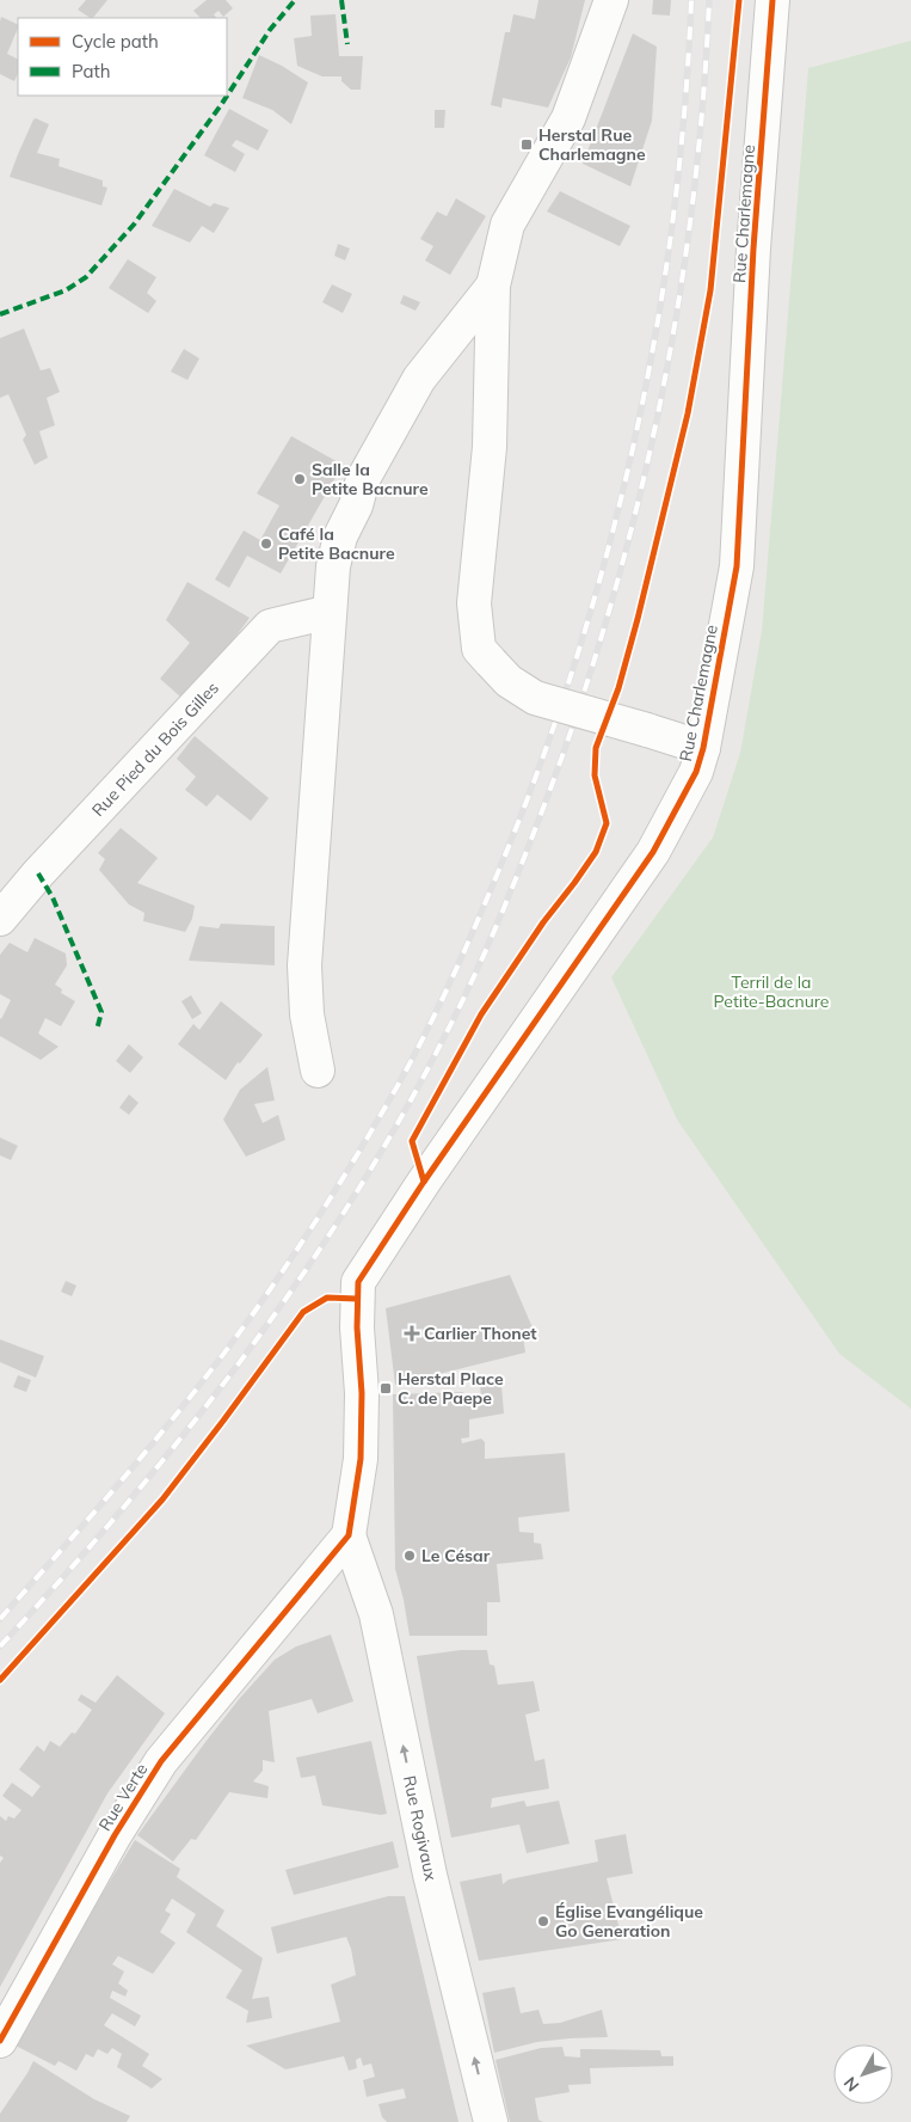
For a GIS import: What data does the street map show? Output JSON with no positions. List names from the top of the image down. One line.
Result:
{"streets":{"street":["Rue Charlemagne","Rue Pied du Bois Gilles","Rue Verte","Rue Rogivaux"]},"crossings":[["Rue Charlemagne","Rue Pied du Bois Gilles"],["Rue Charlemagne","Rue Verte"],["Rue Charlemagne","Rue Rogivaux"],["Rue Verte","Rue Rogivaux"]],"one_way":["Rue Rogivaux"],"parks":["Terril de la Petite-Bacnure"],"places":{"transit":["Herstal Rue Charlemagne","Herstal Place C. de Paepe"],"other":["Salle la Petite Bacnure","Café la Petite Bacnure","Le César","Église Evangélique Go Generation"],"health":["Carlier Thonet"]},"legend":["Cycle path","Path"],"north":"bottom left"}
